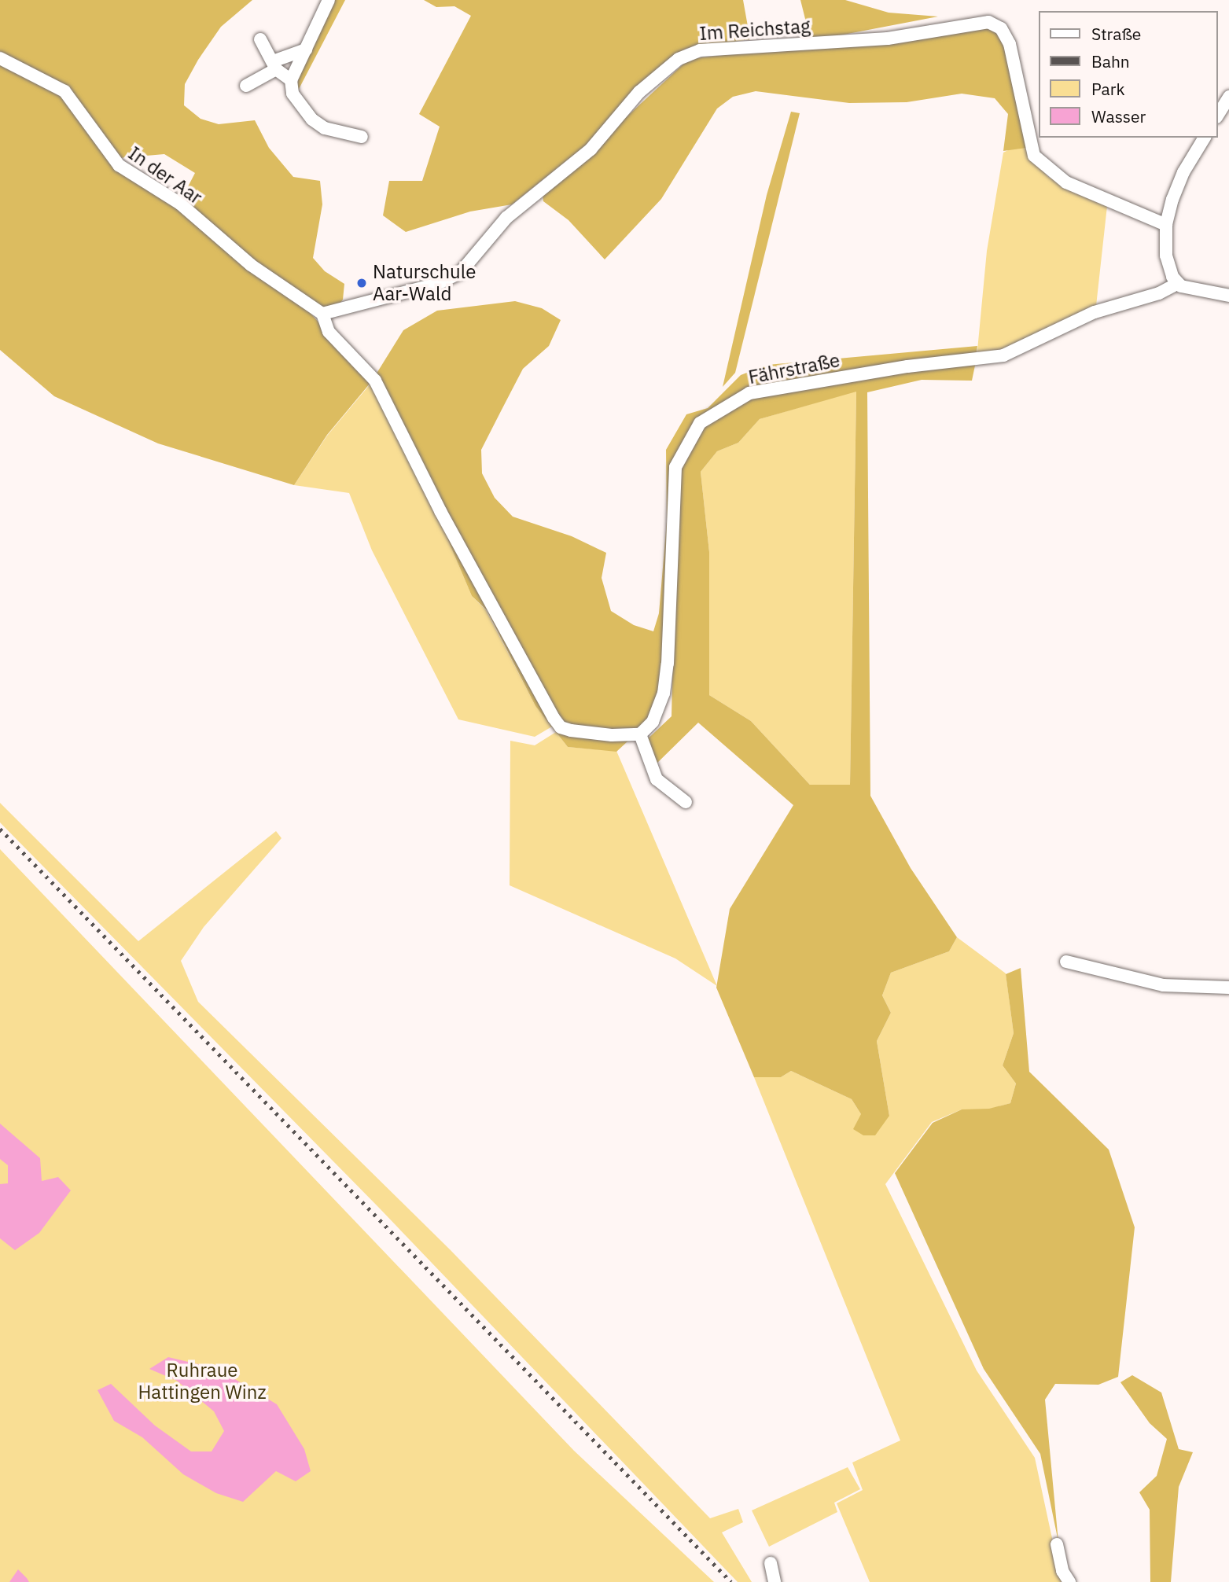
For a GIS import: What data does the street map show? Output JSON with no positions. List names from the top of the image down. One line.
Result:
{"streets":{"street":["Im Reichstag","In der Aar","Fährstraße"]},"crossings":[["Im Reichstag","In der Aar"]],"parks":["Ruhraue Hattingen Winz"],"places":["Naturschule Aar-Wald"],"legend":["Straße","Bahn","Park","Wasser"]}
